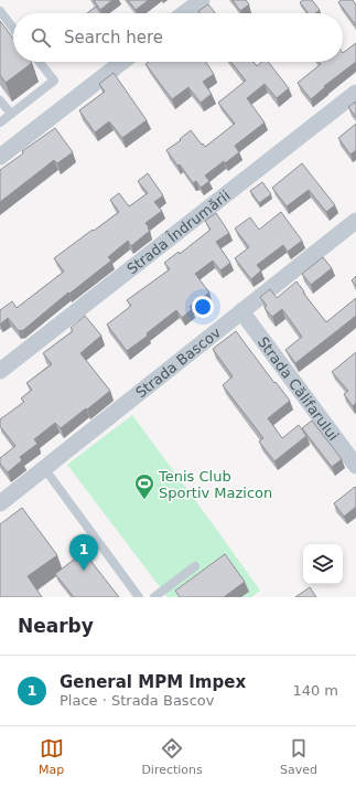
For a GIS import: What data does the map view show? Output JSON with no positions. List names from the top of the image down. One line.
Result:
{"streets":{"street":["Strada Îndrumării","Strada Bascov","Strada Călifarului"]},"crossings":[["Strada Bascov","Strada Călifarului"]],"places":{"sports":["Tenis Club Sportiv Mazicon"]},"page":{"search":"Search here","pins":"1","heading":"Nearby","list":[{"mark":"1","name":"General MPM Impex","note":"Place · Strada Bascov","value":"140 m"}],"nav":["Map","Directions","Saved"]}}
